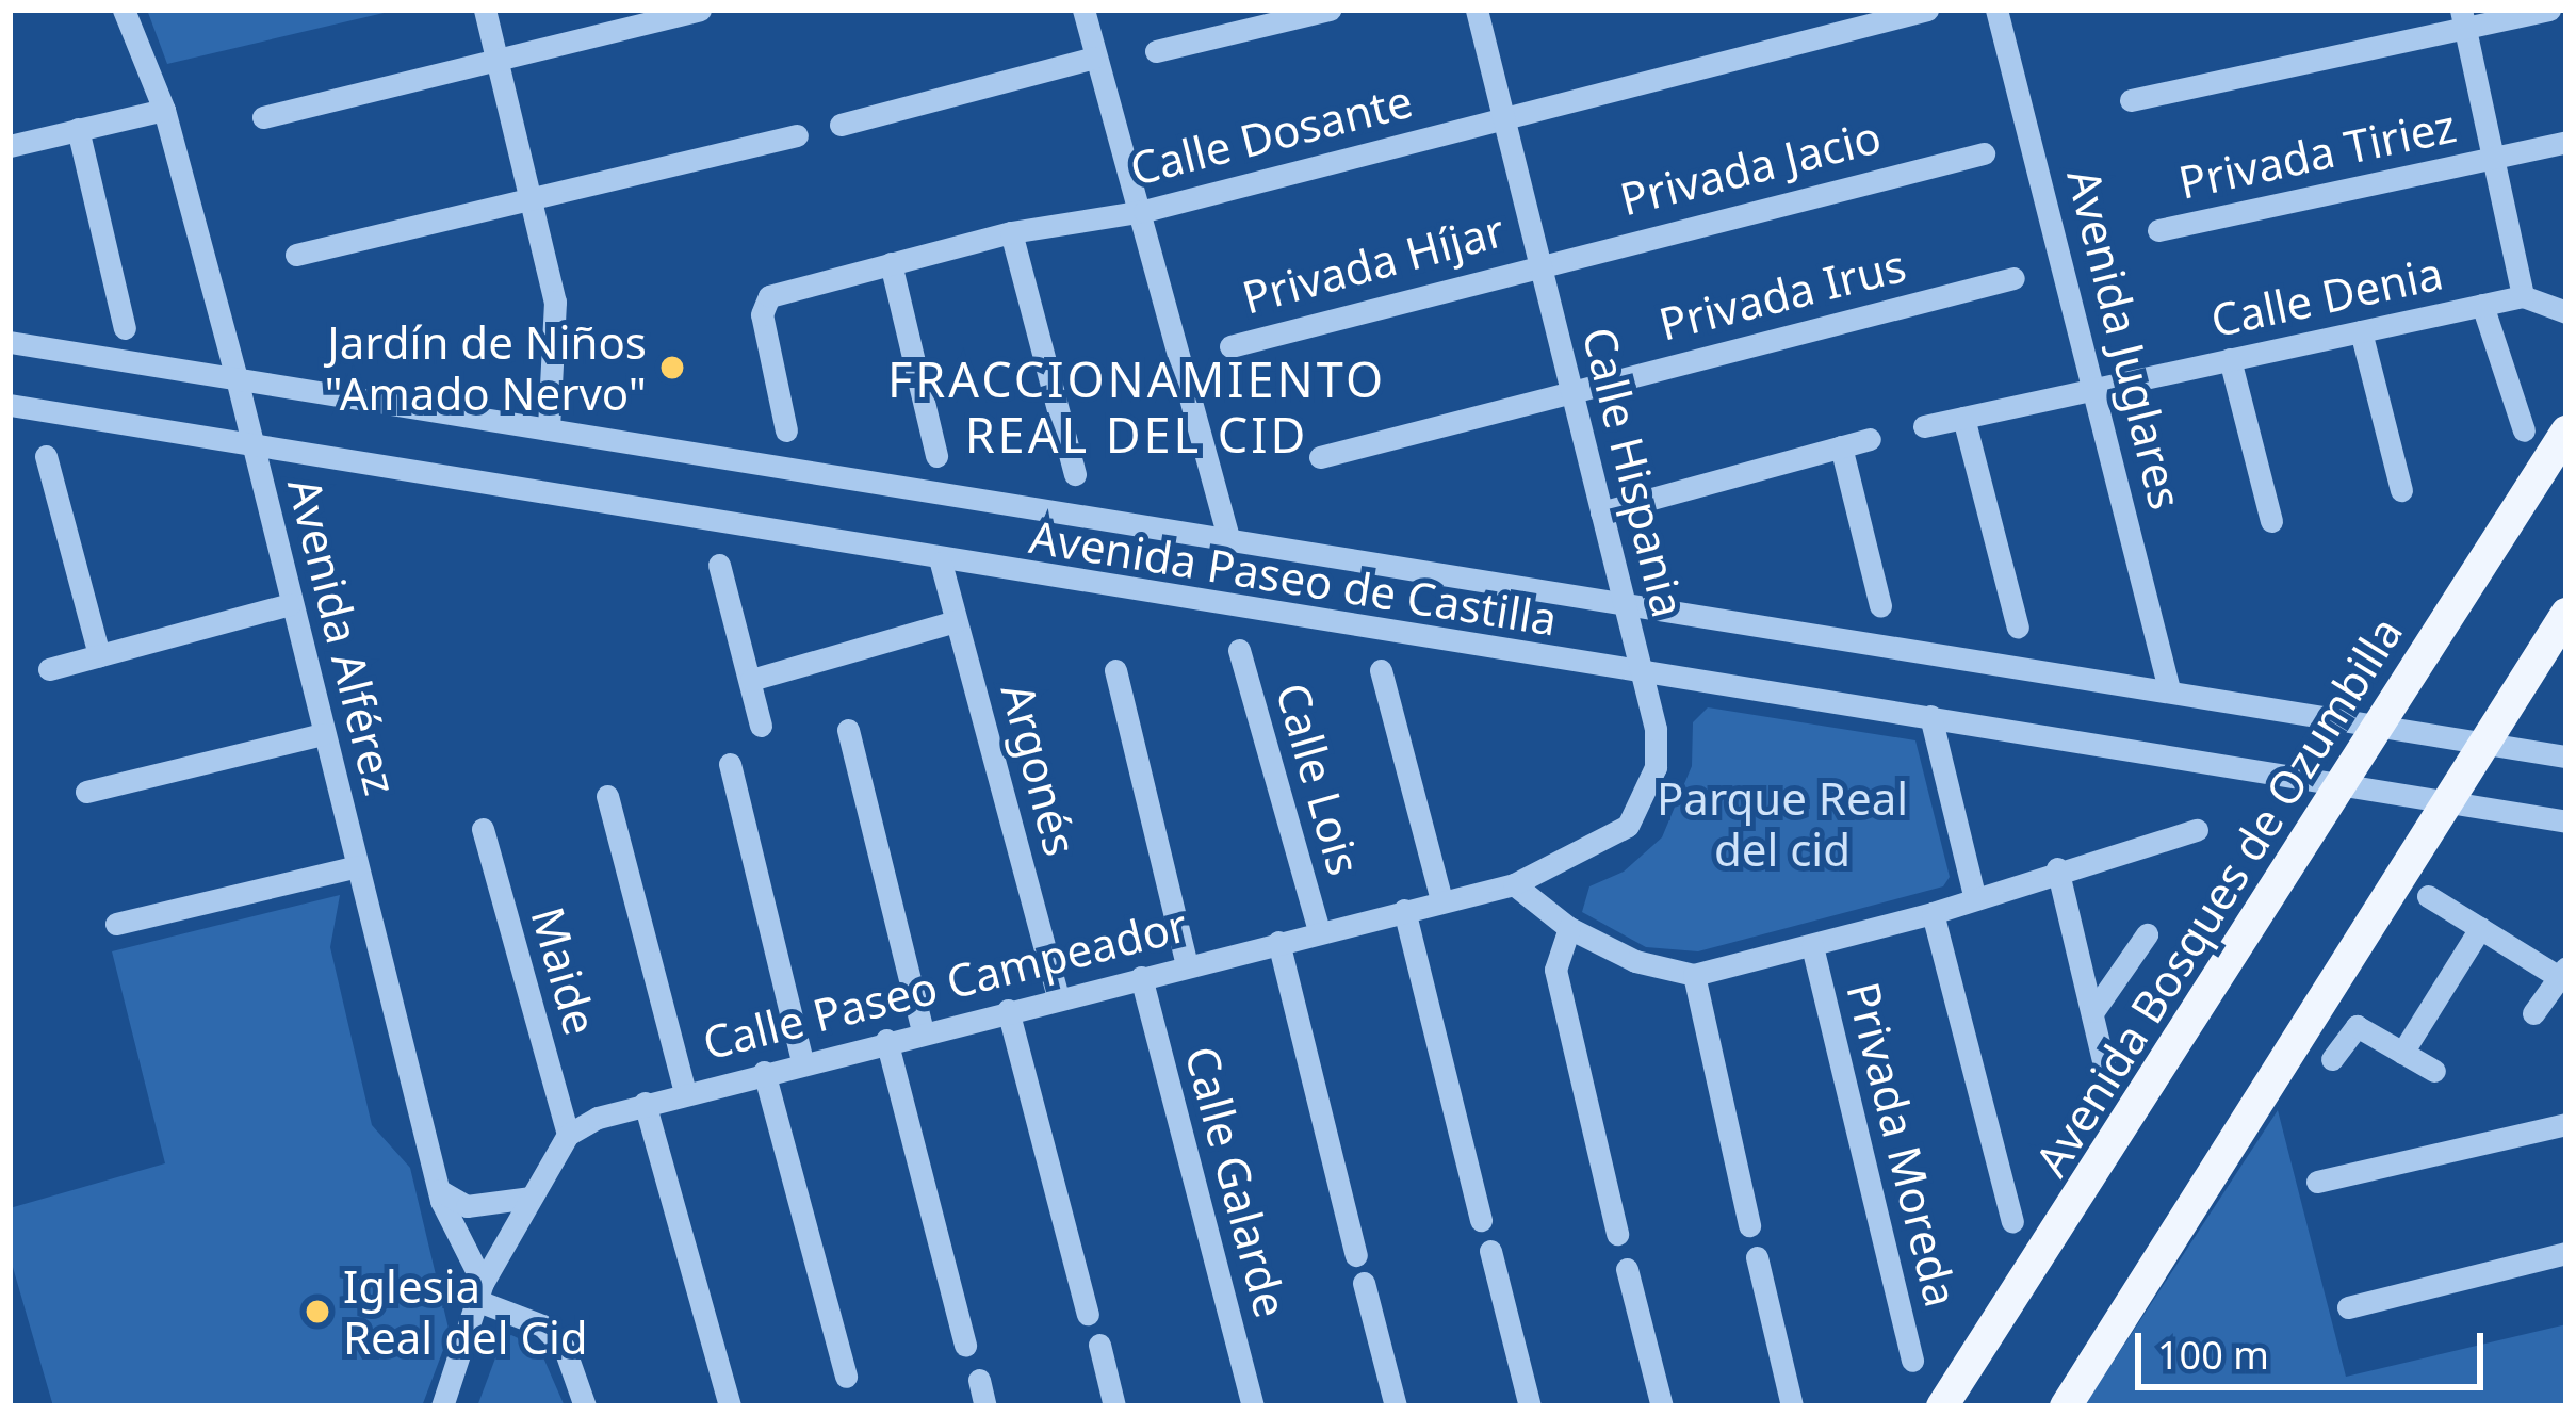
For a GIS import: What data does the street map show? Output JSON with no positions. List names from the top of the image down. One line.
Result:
{"streets":{"main road":["Avenida Bosques de Ozumbilla"],"street":["Calle Dosante","Privada Tiriez","Privada Jacio","Privada Híjar","Privada Irus","Calle Denia","Avenida Juglares","Calle Hispania","Avenida Paseo de Castilla","Avenida Alférez","Argonés","Calle Lois","Maide","Calle Paseo Campeador","Privada Moreda","Calle Galarde"]},"crossings":[["Calle Dosante","Calle Hispania"],["Privada Jacio","Privada Híjar"],["Privada Jacio","Calle Hispania"],["Privada Híjar","Calle Hispania"],["Privada Irus","Calle Hispania"],["Calle Denia","Avenida Juglares"],["Avenida Juglares","Avenida Paseo de Castilla"],["Calle Hispania","Avenida Paseo de Castilla"],["Calle Hispania","Calle Paseo Campeador"],["Avenida Paseo de Castilla","Avenida Alférez"],["Avenida Paseo de Castilla","Argonés"],["Avenida Paseo de Castilla","Avenida Bosques de Ozumbilla"],["Argonés","Calle Paseo Campeador"],["Calle Lois","Calle Paseo Campeador"],["Maide","Calle Paseo Campeador"],["Calle Paseo Campeador","Calle Galarde"]],"districts":["FRACCIONAMIENTO REAL DEL CID"],"parks":["Parque Real del cid"],"places":["Jardín de Niños \"Amado Nervo\"","Iglesia Real del Cid"],"scale_bar":"100 m"}
